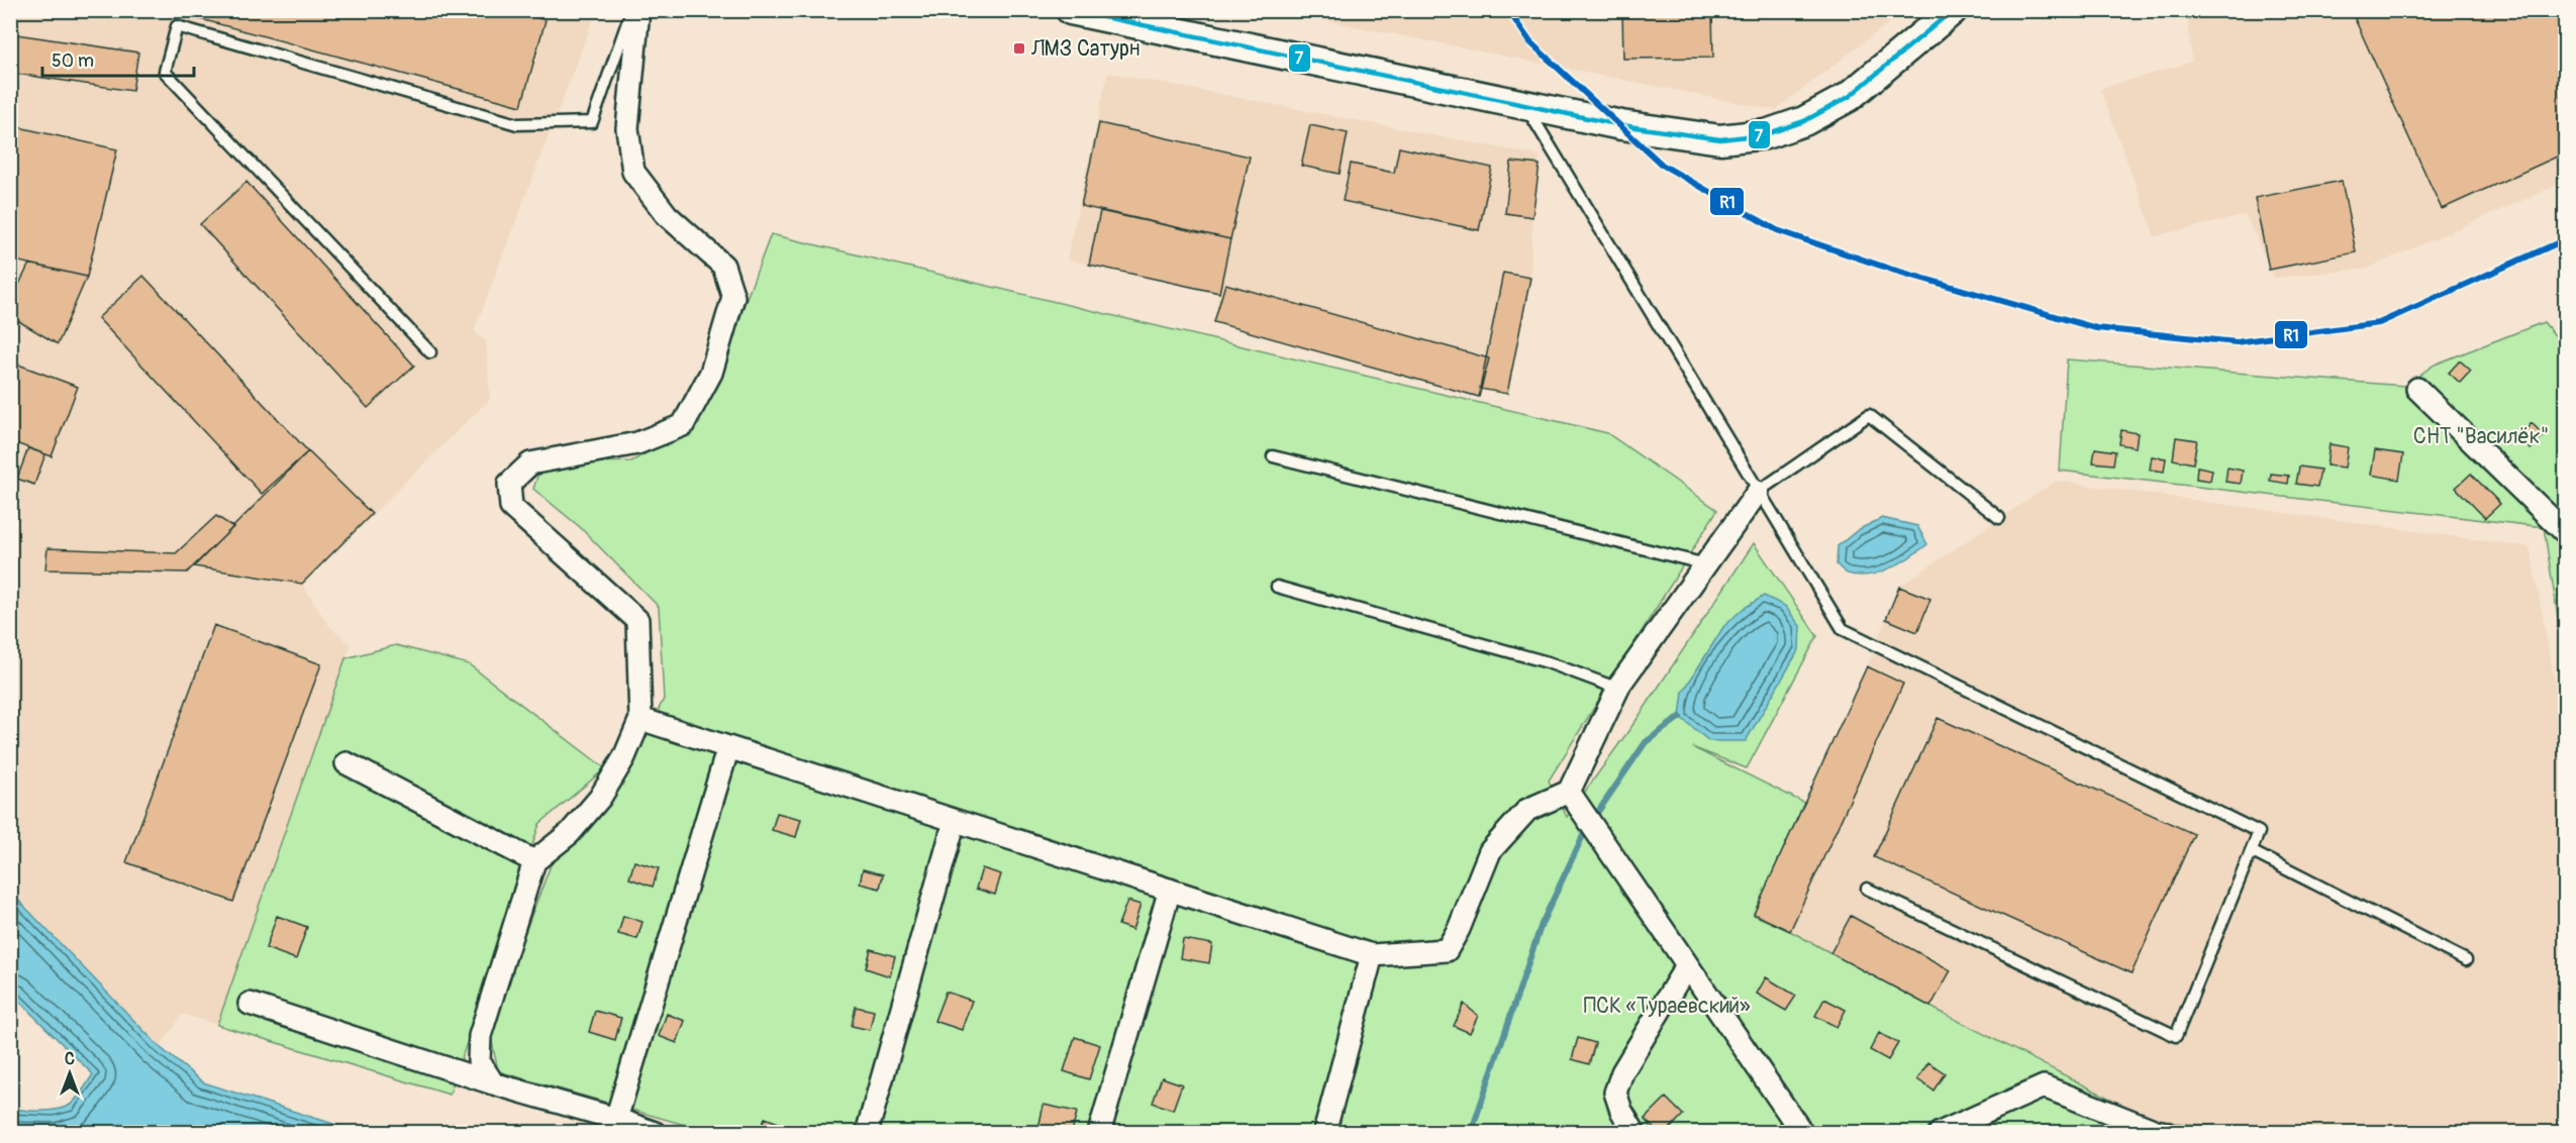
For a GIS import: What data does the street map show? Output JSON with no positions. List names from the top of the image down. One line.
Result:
{"parks":["СНТ \"Василёк\"","ПСК «Тураевский»"],"places":{"transit":["ЛМЗ Сатурн"]},"lines":["transit line R1","transit line 7"],"scale_bar":"50 m","north":"top"}
